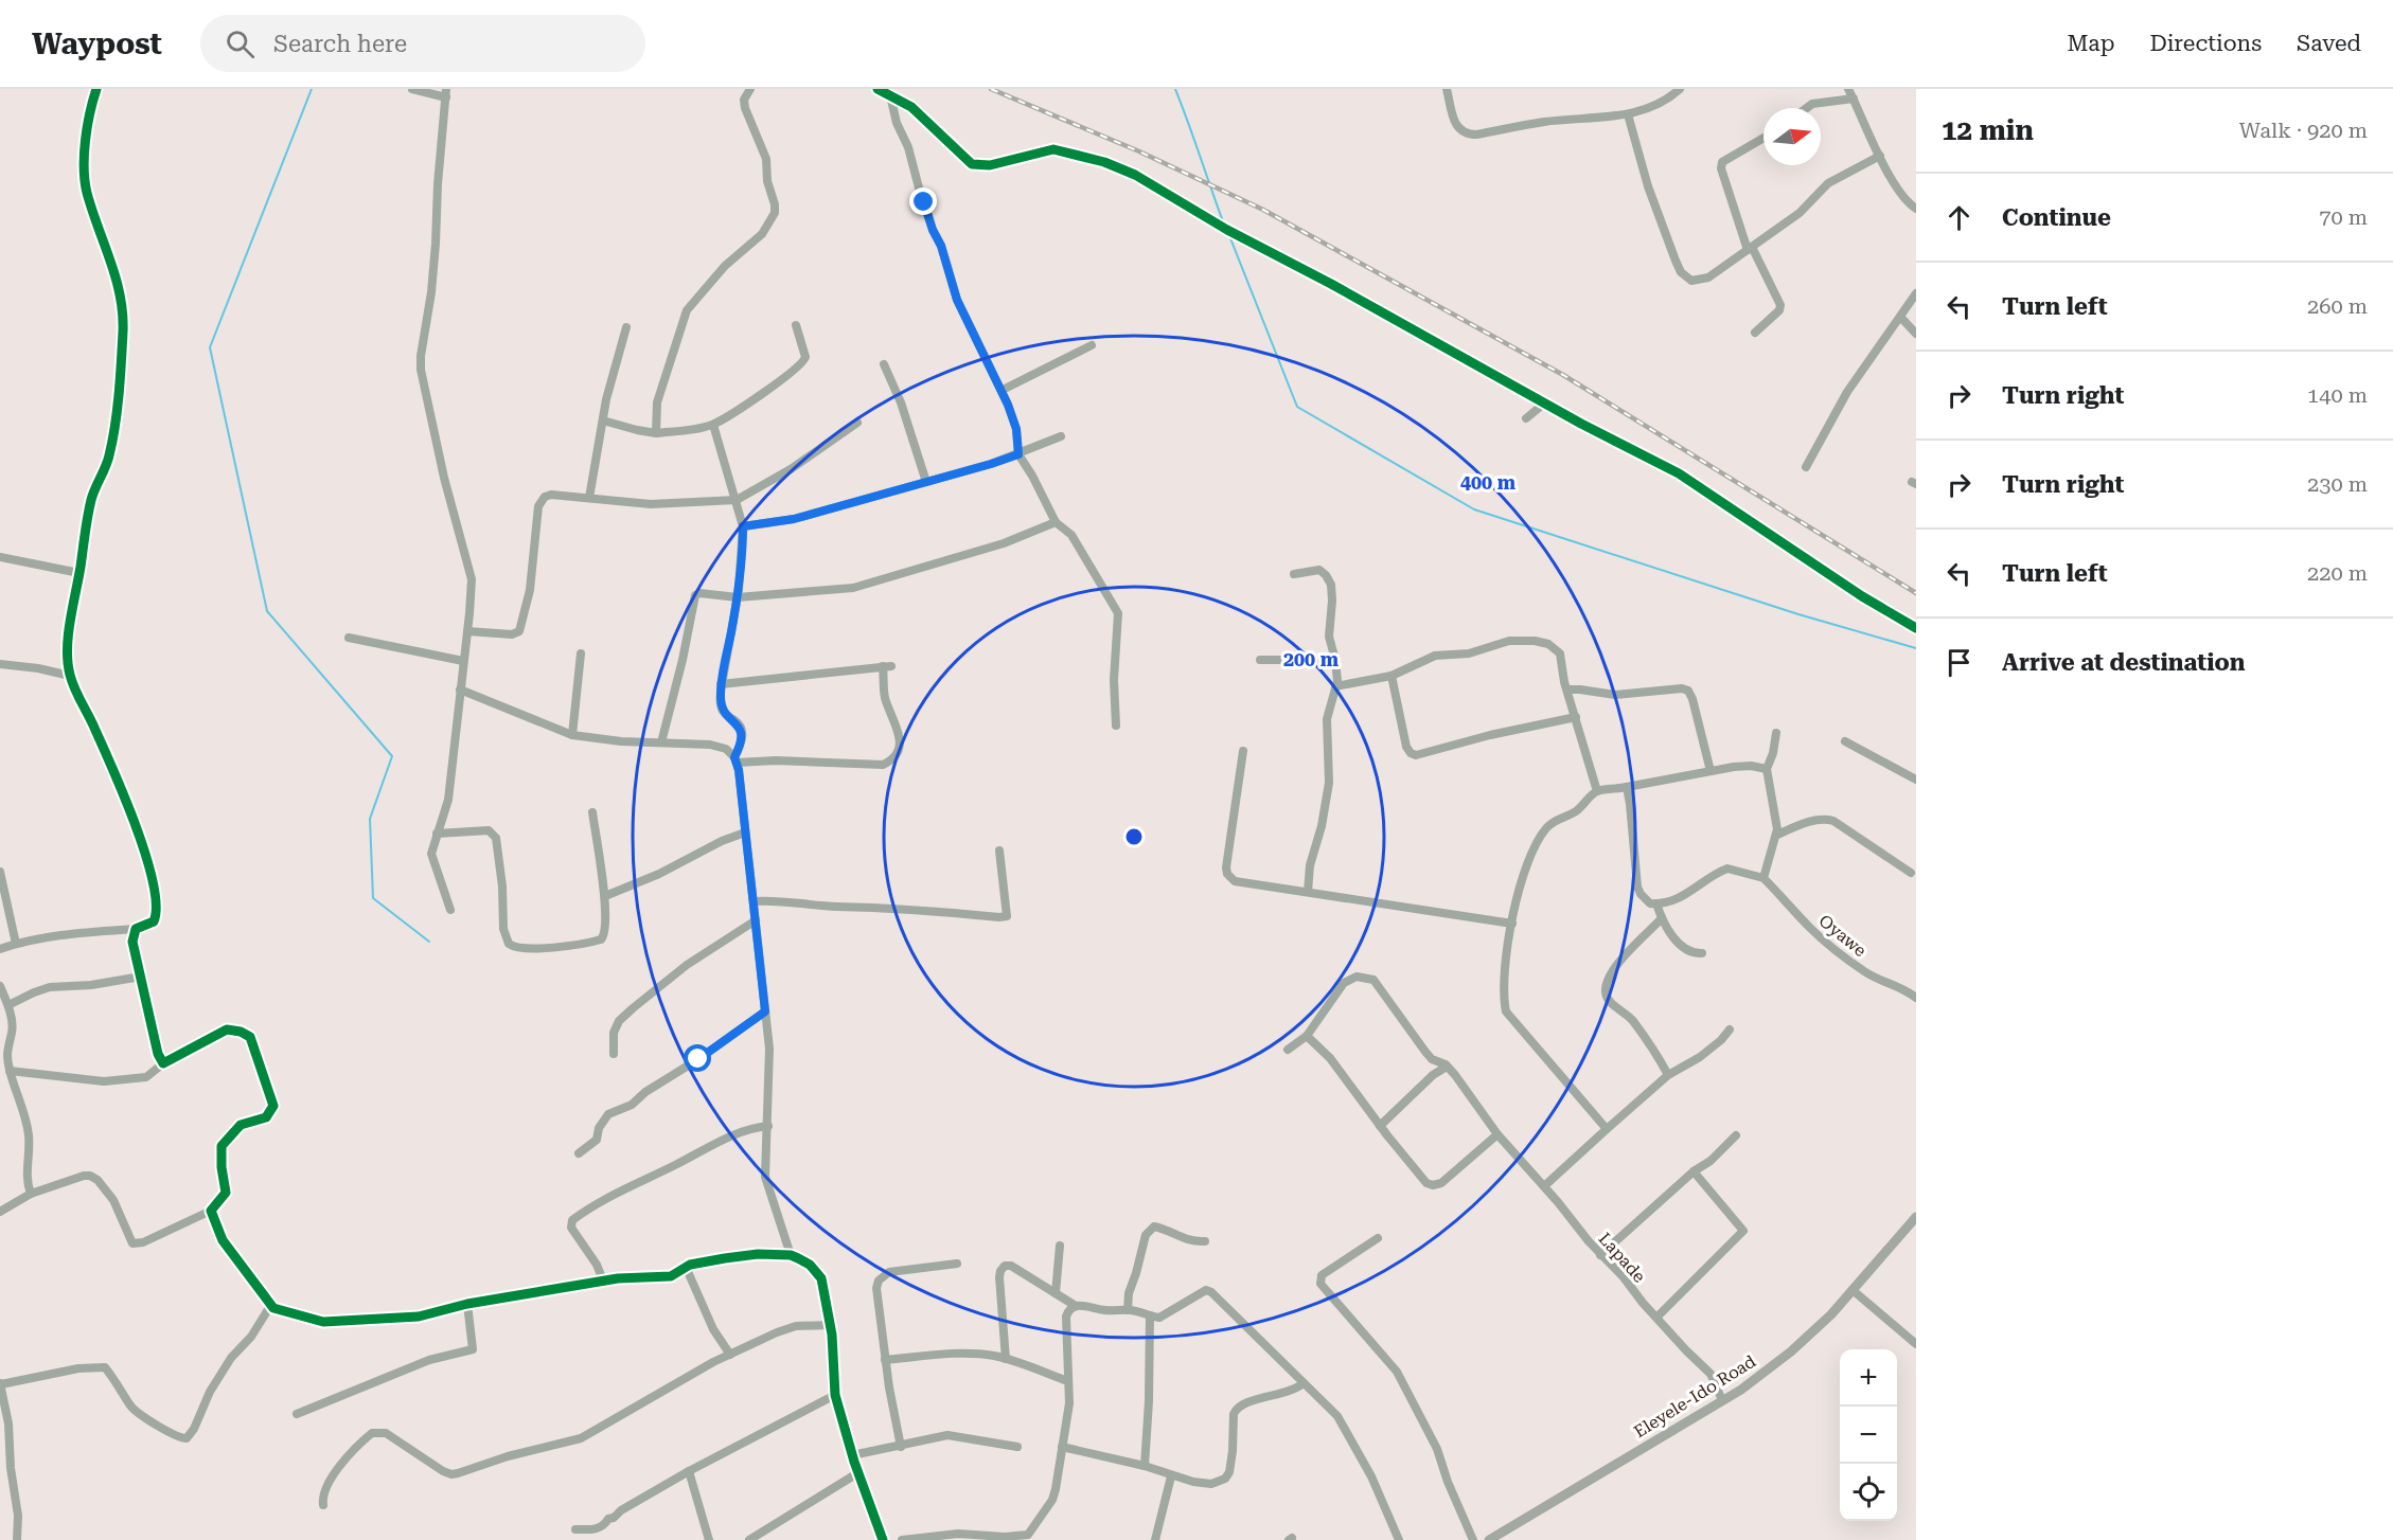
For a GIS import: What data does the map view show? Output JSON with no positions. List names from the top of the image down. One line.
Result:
{"streets":{"main road":["Eleyele-Ido Road"],"street":["Oyawe","Lapade"]},"crossings":[["Lapade","Eleyele-Ido Road"]],"north":"right","page":{"header":"Waypost","search":"Search here","nav":["Map","Directions","Saved"],"heading":["12 min","Walk · 920 m"],"list":[["Continue","70 m"],["Turn left","260 m"],["Turn right","140 m"],["Turn right","230 m"],["Turn left","220 m"],"Arrive at destination"],"map_buttons":["+","−"]},"rings":["400 m","200 m"]}
